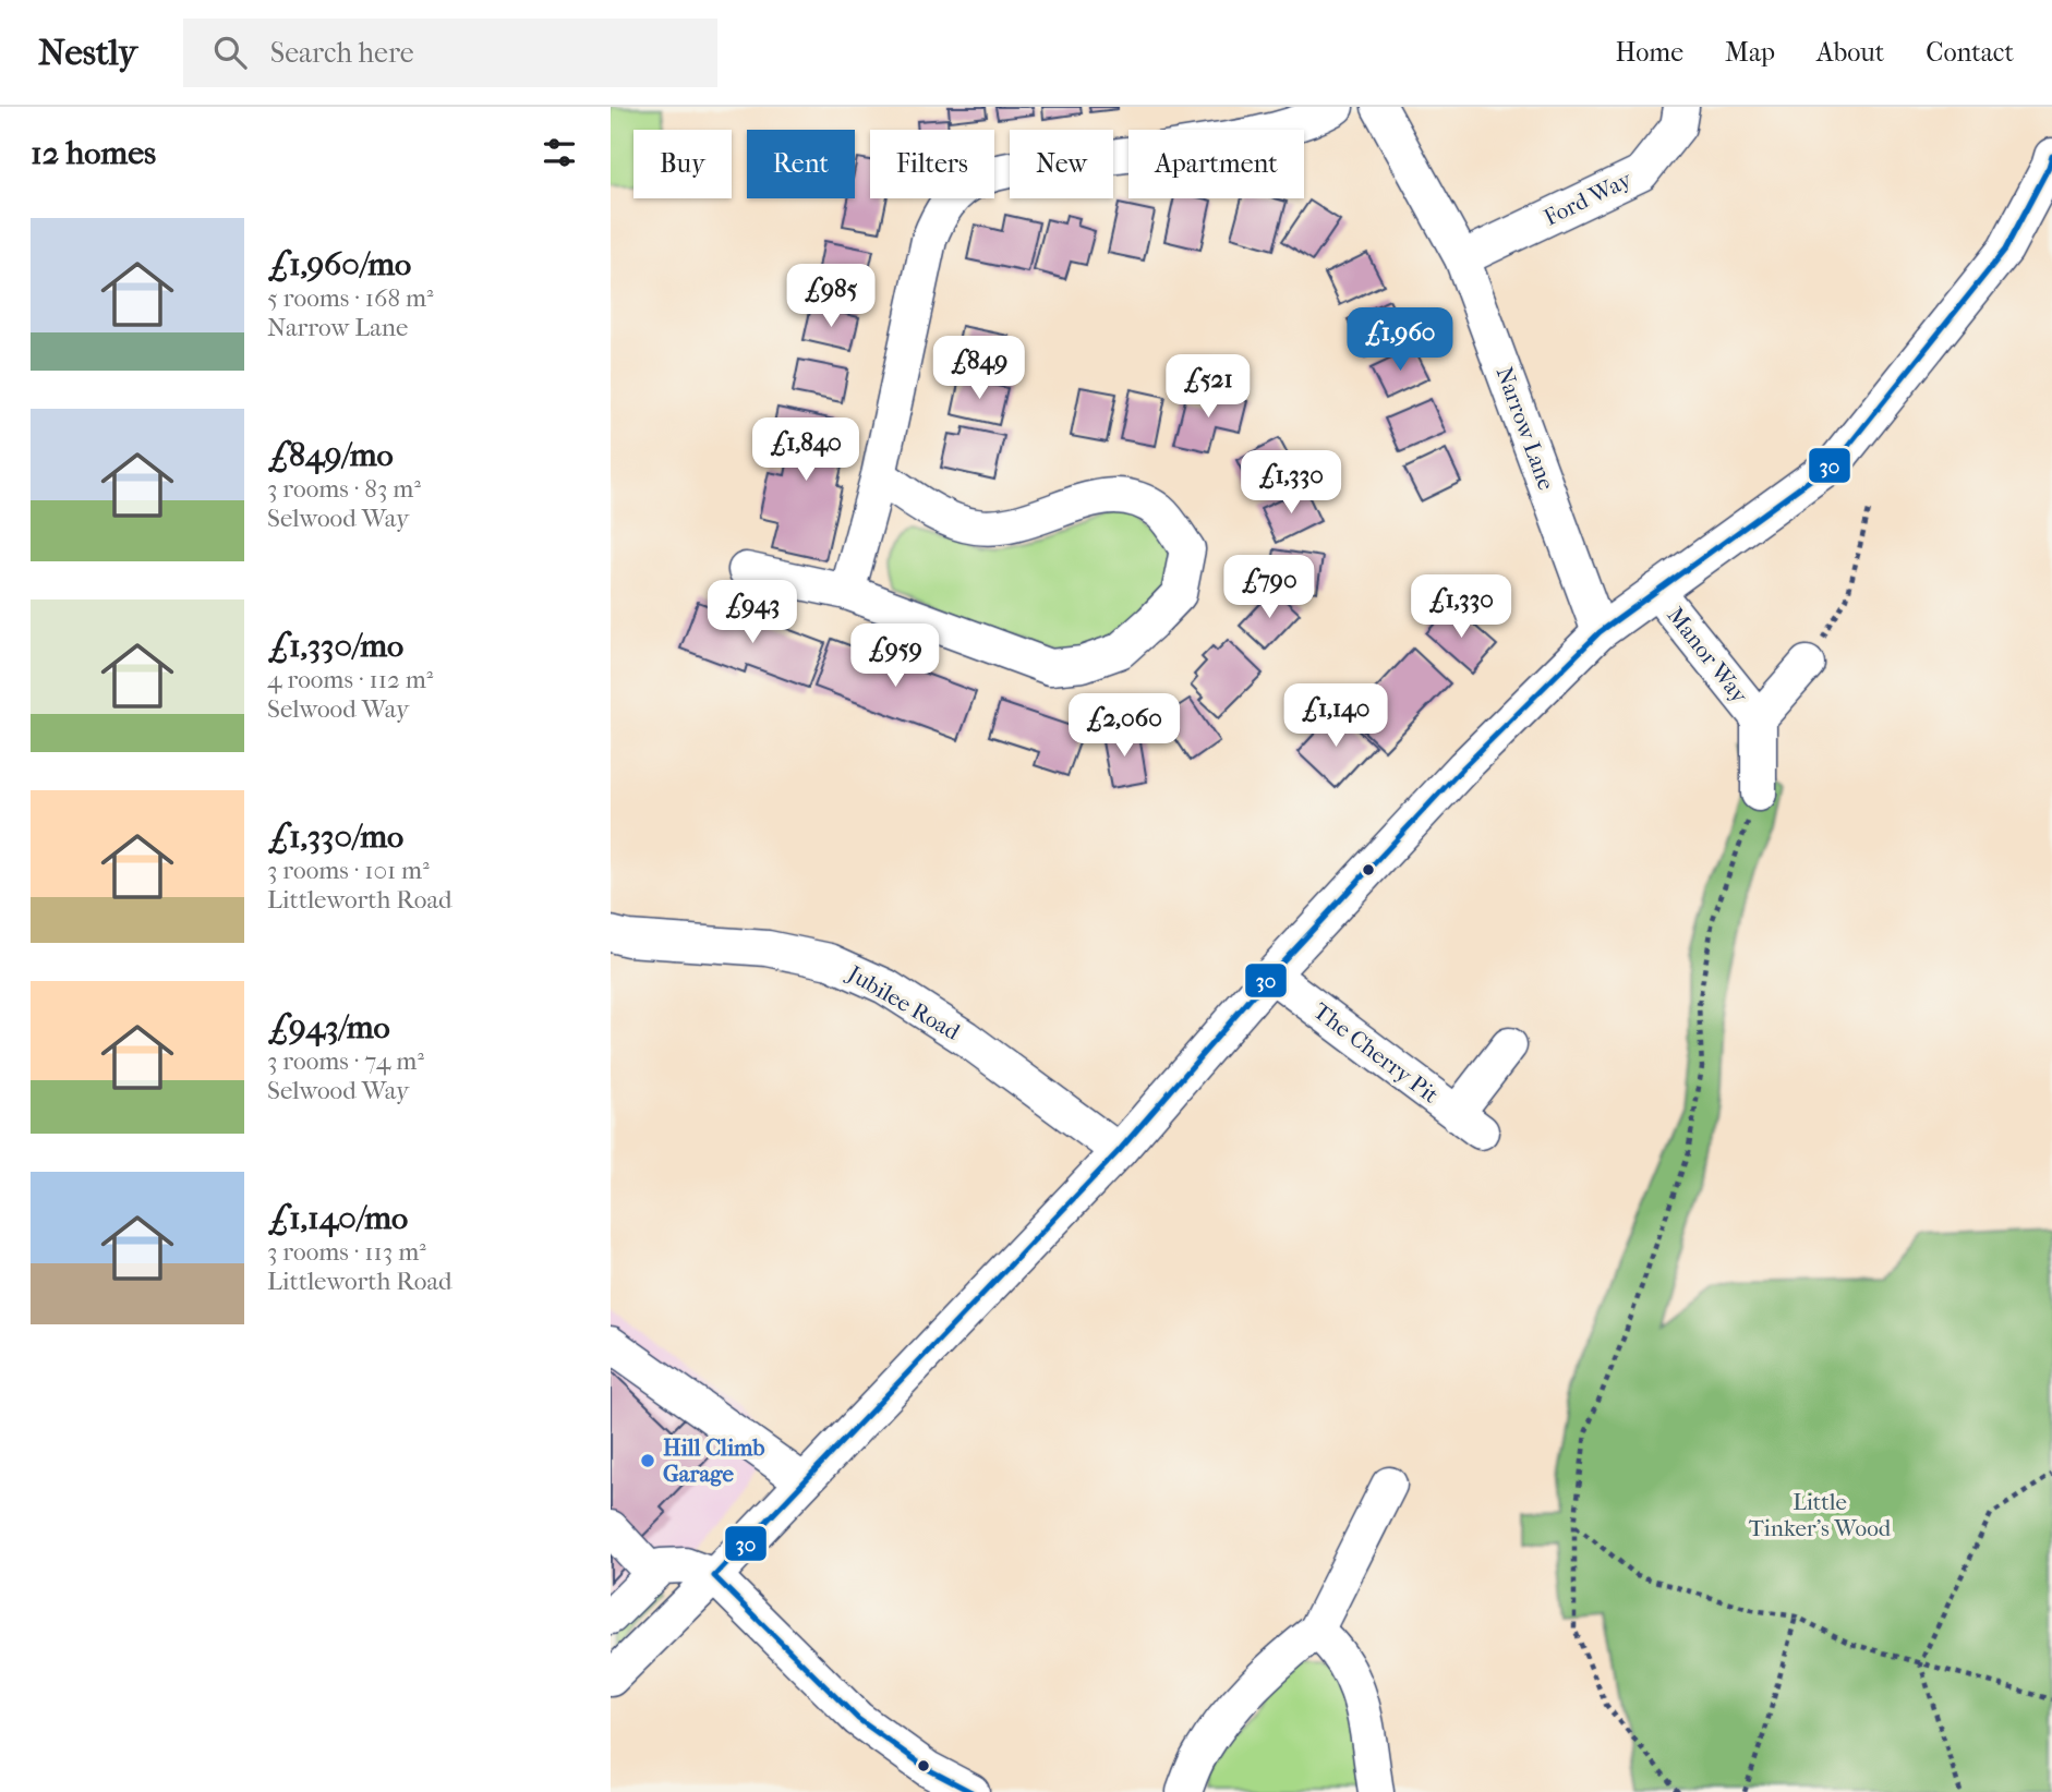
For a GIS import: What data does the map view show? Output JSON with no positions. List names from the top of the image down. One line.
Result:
{"streets":{"street":["Ford Way","Narrow Lane","Manor Way","Jubilee Road","The Cherry Pit"]},"crossings":[["Ford Way","Narrow Lane"]],"parks":["Little Tinker's Wood"],"places":["Hill Climb Garage"],"lines":["transit line 30"],"page":{"header":"Nestly","search":"Search here","nav":["Home","Map","About","Contact"],"heading":"12 homes","chip":["Buy","Rent","Filters","New","Apartment"],"list":[{"name":"£1,960/mo","note":"5 rooms · 168 m² · Narrow Lane"},{"name":"£849/mo","note":"3 rooms · 83 m² · Selwood Way"},{"name":"£1,330/mo","note":"4 rooms · 112 m² · Selwood Way"},{"name":"£1,330/mo","note":"3 rooms · 101 m² · Littleworth Road"},{"name":"£943/mo","note":"3 rooms · 74 m² · Selwood Way"},{"name":"£1,140/mo","note":"3 rooms · 113 m² · Littleworth Road"}],"price":["£985","£1,960","£849","£521","£1,840","£1,330","£790","£1,330","£943","£959","£1,140","£2,060"]}}
